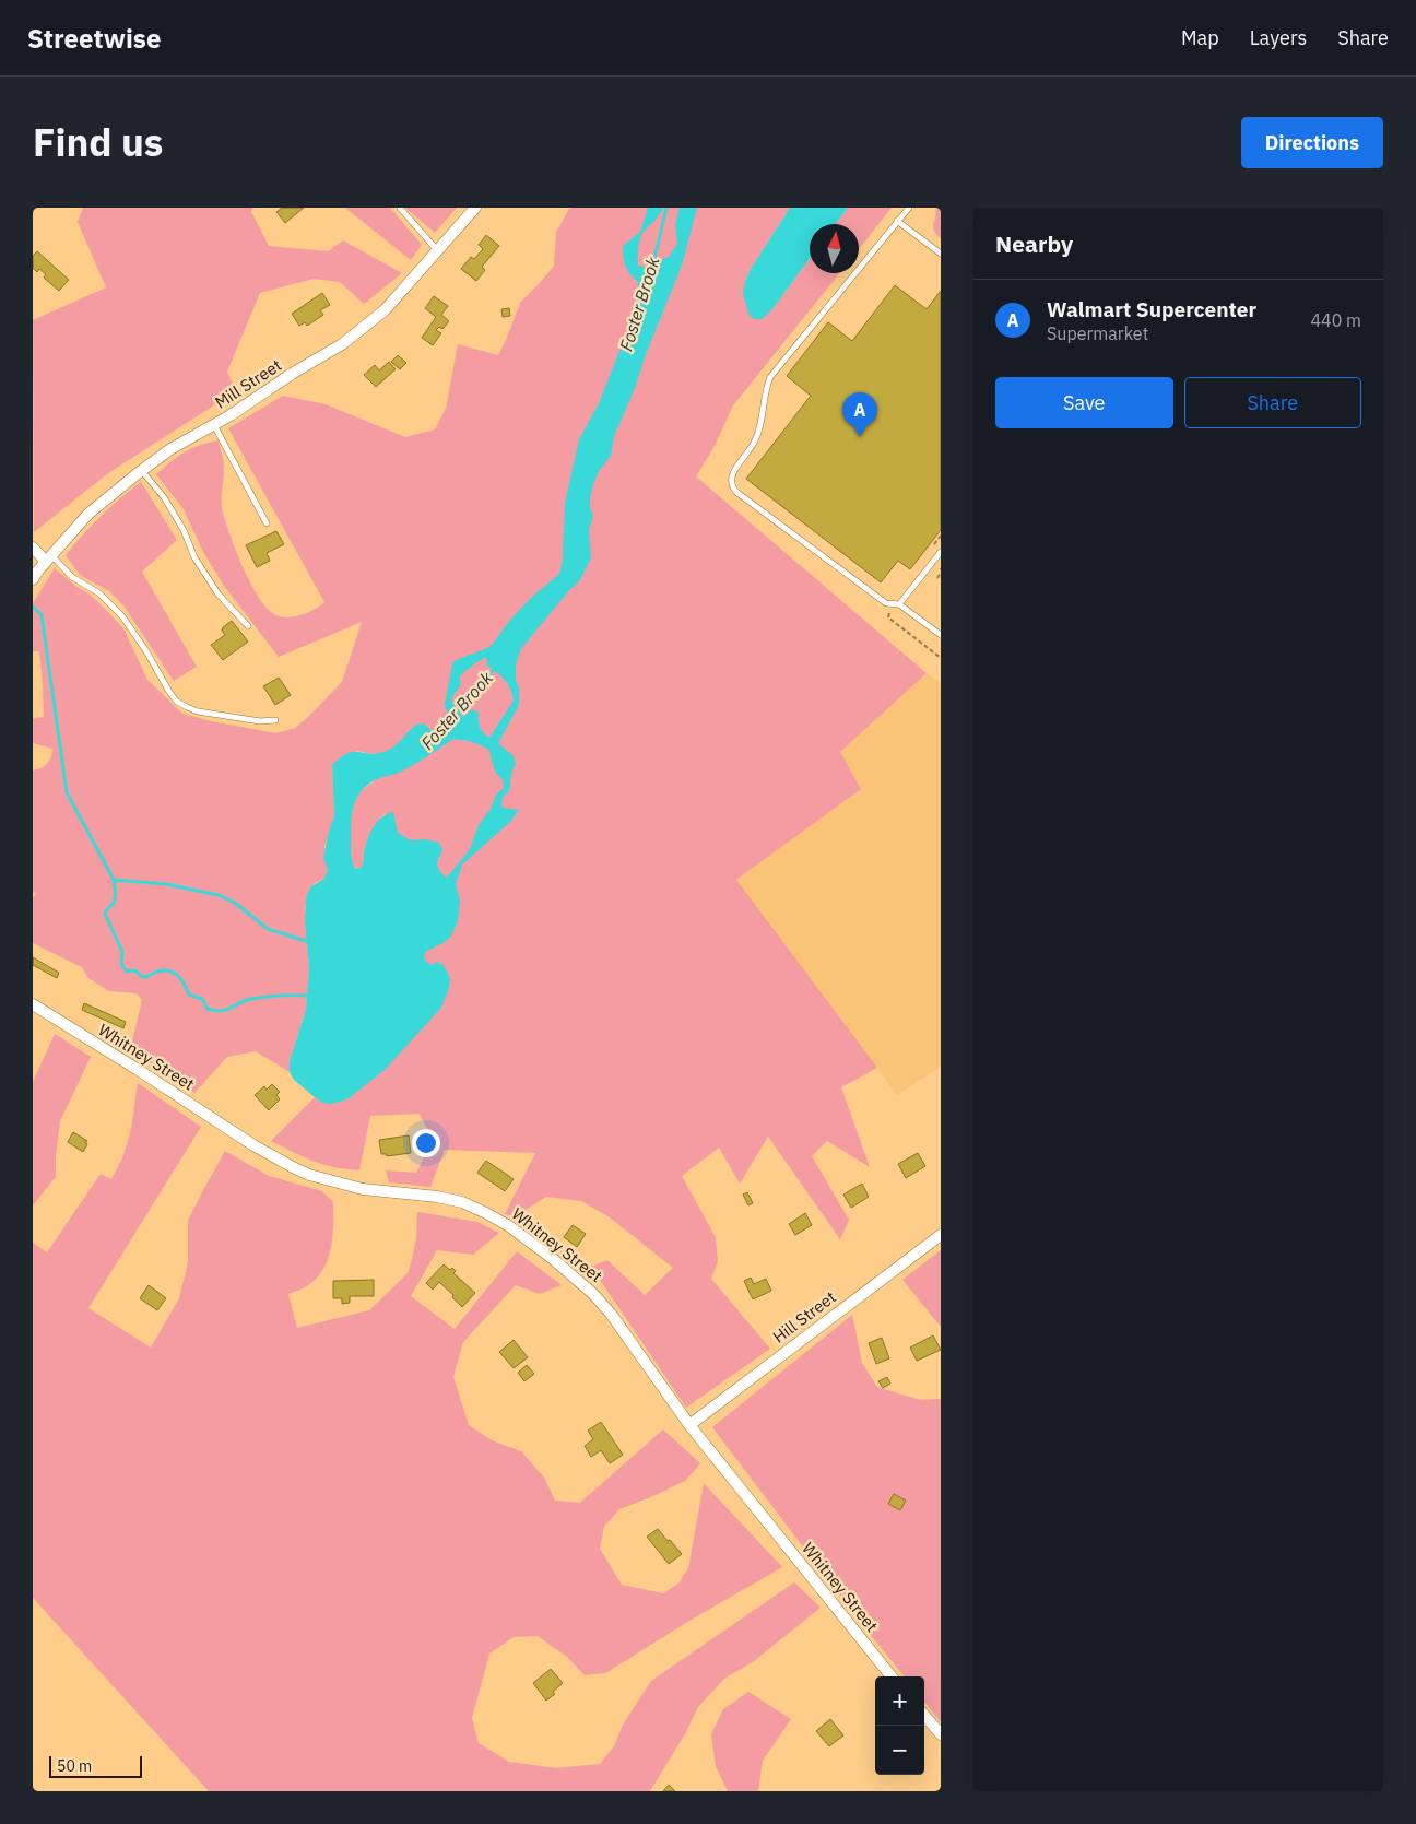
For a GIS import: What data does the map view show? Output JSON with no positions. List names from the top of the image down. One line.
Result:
{"streets":{"street":["Mill Street","Whitney Street","Hill Street"]},"crossings":[["Whitney Street","Hill Street"]],"water":["Foster Brook"],"scale_bar":"50 m","north":"top","page":{"header":"Streetwise","nav":["Map","Layers","Share"],"title":"Find us","buttons":["Directions",["Save","Share"]],"heading":"Nearby","list":[{"mark":"A","name":"Walmart Supercenter","note":"Supermarket","value":"440 m"}],"pins":"A","map_buttons":["+","−"],"scale":"50 m"}}
